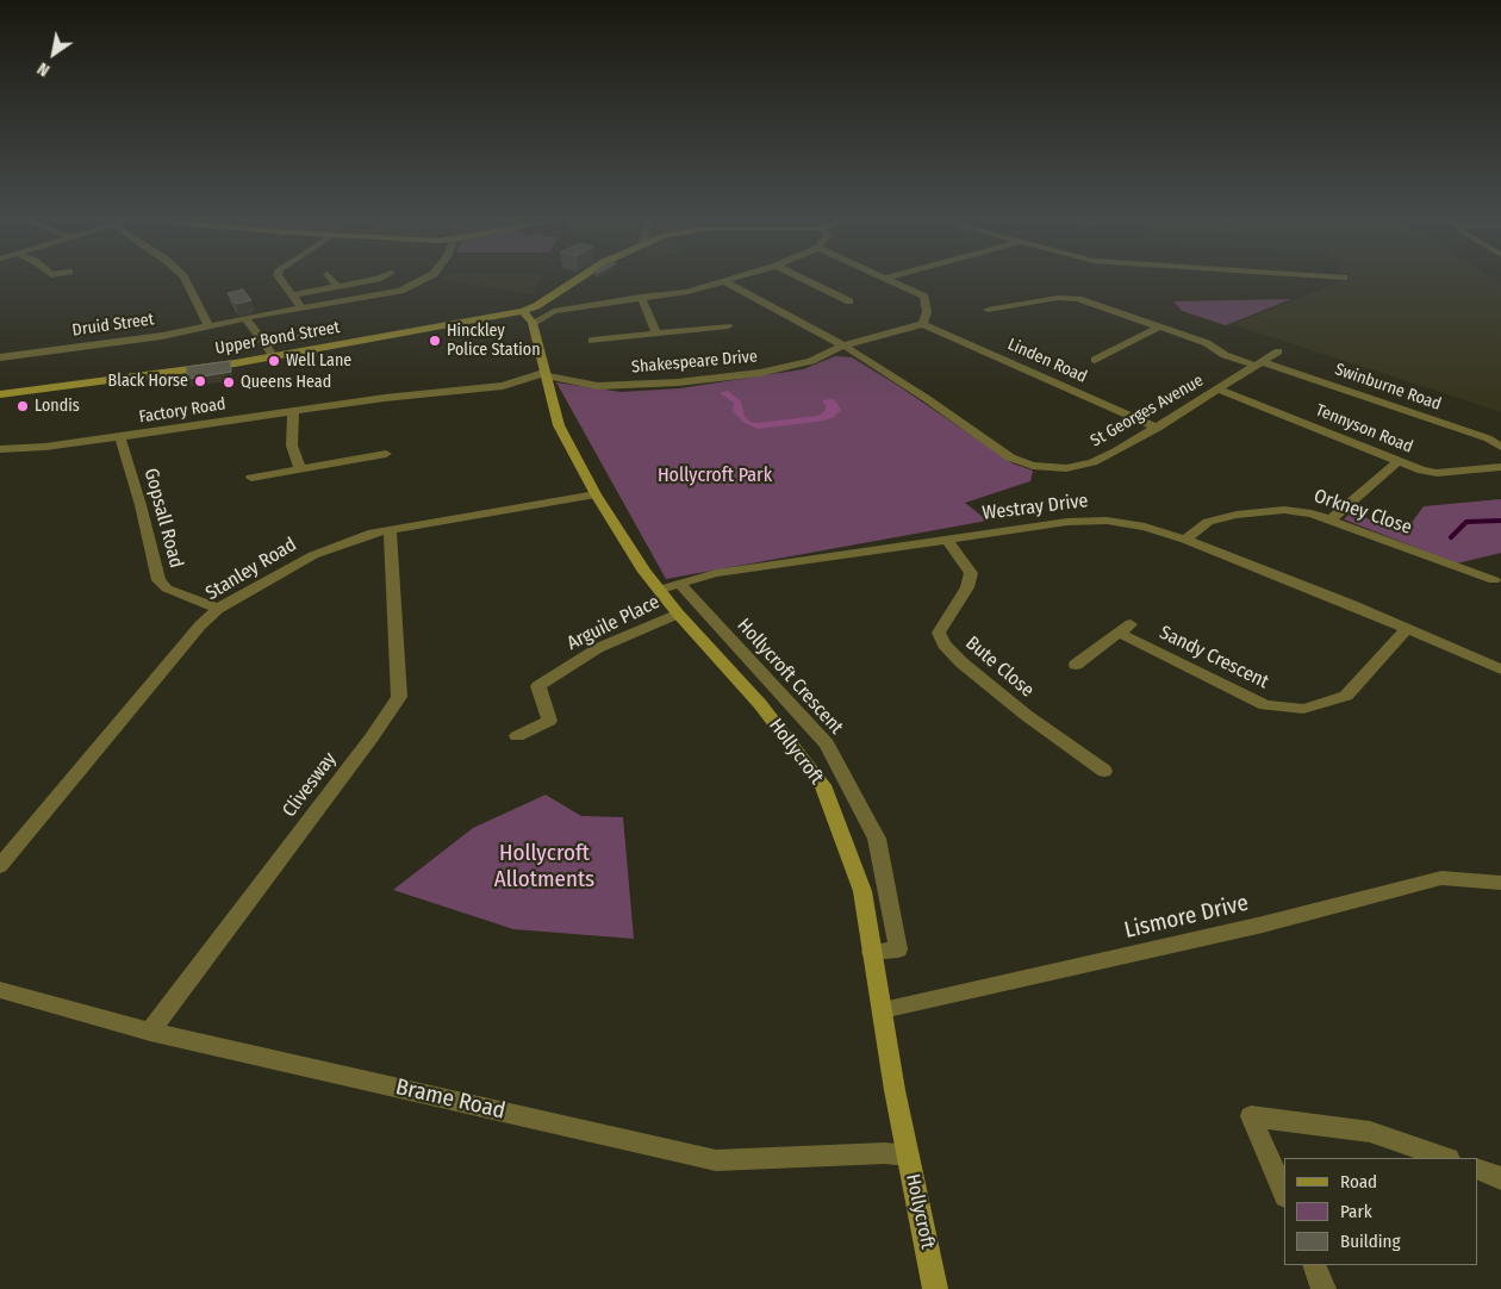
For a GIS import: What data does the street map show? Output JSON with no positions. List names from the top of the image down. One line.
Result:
{"streets":{"main road":["Upper Bond Street","Hollycroft"],"street":["Druid Street","Linden Road","Shakespeare Drive","Swinburne Road","Factory Road","St Georges Avenue","Tennyson Road","Westray Drive","Orkney Close","Gopsall Road","Stanley Road","Arguile Place","Sandy Crescent","Bute Close","Hollycroft Crescent","Clivesway","Lismore Drive","Brame Road"]},"crossings":[["Upper Bond Street","Hollycroft"],["Linden Road","Shakespeare Drive"],["Linden Road","St Georges Avenue"],["Shakespeare Drive","Factory Road"],["Shakespeare Drive","St Georges Avenue"],["Shakespeare Drive","Hollycroft"],["Swinburne Road","St Georges Avenue"],["Factory Road","Gopsall Road"],["Factory Road","Hollycroft"],["St Georges Avenue","Tennyson Road"],["Westray Drive","Orkney Close"],["Westray Drive","Sandy Crescent"],["Westray Drive","Bute Close"],["Westray Drive","Hollycroft Crescent"],["Westray Drive","Hollycroft"],["Gopsall Road","Stanley Road"],["Stanley Road","Hollycroft"],["Stanley Road","Clivesway"],["Arguile Place","Hollycroft"],["Hollycroft Crescent","Hollycroft"],["Hollycroft","Lismore Drive"],["Hollycroft","Brame Road"],["Clivesway","Brame Road"]],"parks":["Hollycroft Park","Hollycroft Allotments"],"places":["Hinckley Police Station","Well Lane","Black Horse","Queens Head","Londis"],"legend":["Road","Park","Building"],"north":"bottom left"}
